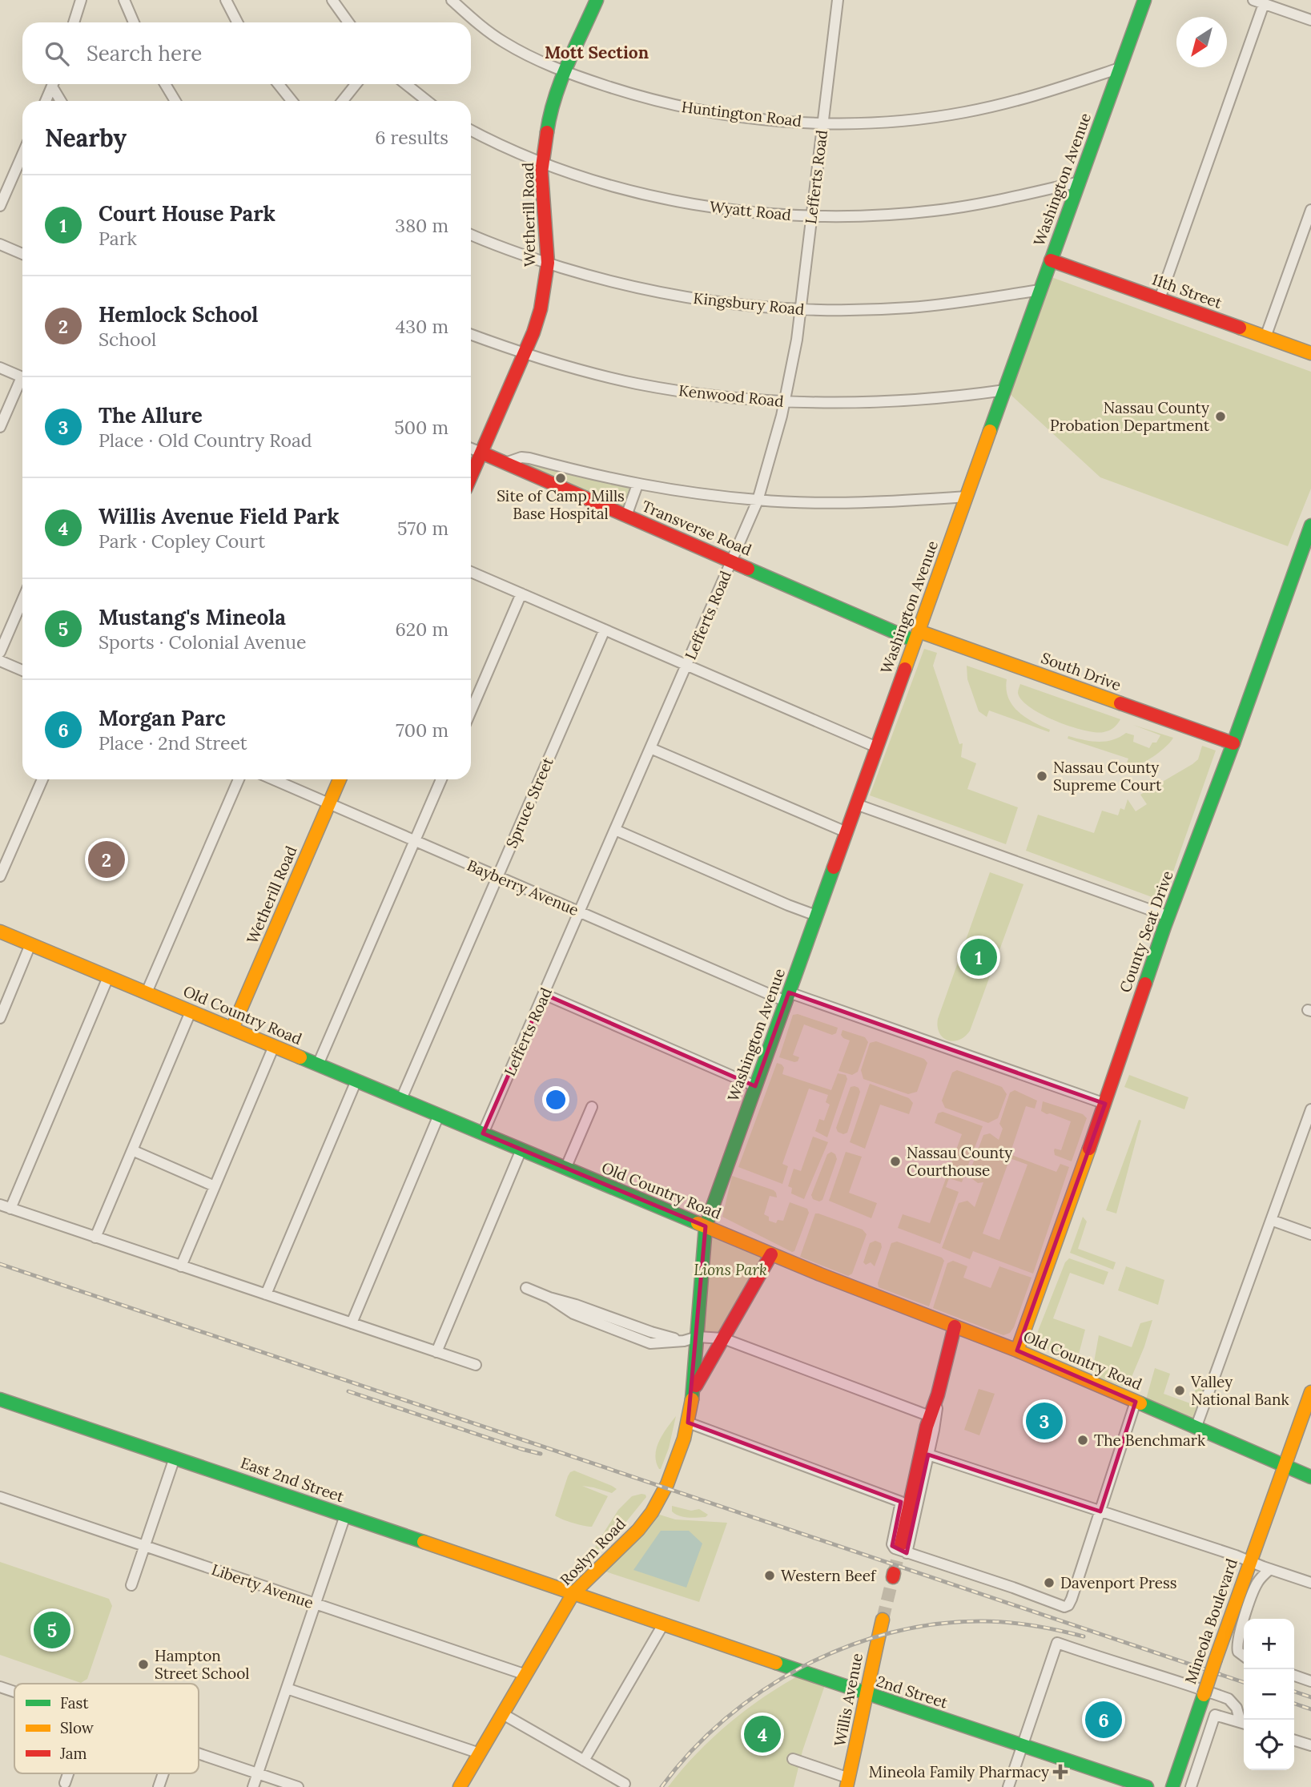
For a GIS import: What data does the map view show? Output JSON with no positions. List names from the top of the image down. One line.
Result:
{"streets":{"main road":["Washington Avenue","Wetherill Road","11th Street","Transverse Road","South Drive","County Seat Drive","Old Country Road","East 2nd Street","Roslyn Road","Mineola Boulevard","2nd Street","Willis Avenue"],"street":["Huntington Road","Lefferts Road","Wyatt Road","Kingsbury Road","Kenwood Road","Spruce Street","Bayberry Avenue","Liberty Avenue"]},"crossings":[["Huntington Road","Lefferts Road"],["Huntington Road","Washington Avenue"],["Huntington Road","Wetherill Road"],["Lefferts Road","Wyatt Road"],["Lefferts Road","Kingsbury Road"],["Lefferts Road","Kenwood Road"],["Lefferts Road","Transverse Road"],["Lefferts Road","Bayberry Avenue"],["Lefferts Road","Old Country Road"],["Washington Avenue","Wyatt Road"],["Washington Avenue","11th Street"],["Washington Avenue","Kingsbury Road"],["Washington Avenue","Kenwood Road"],["Washington Avenue","Transverse Road"],["Washington Avenue","South Drive"],["Washington Avenue","Bayberry Avenue"],["Washington Avenue","Old Country Road"],["Washington Avenue","Roslyn Road"],["Wyatt Road","Wetherill Road"],["Wetherill Road","Kingsbury Road"],["Wetherill Road","Kenwood Road"],["Wetherill Road","Transverse Road"],["Wetherill Road","Bayberry Avenue"],["Wetherill Road","Old Country Road"],["Transverse Road","South Drive"],["South Drive","County Seat Drive"],["Spruce Street","Bayberry Avenue"],["Spruce Street","Old Country Road"],["Bayberry Avenue","County Seat Drive"],["County Seat Drive","Old Country Road"],["Old Country Road","Roslyn Road"],["Old Country Road","Mineola Boulevard"],["East 2nd Street","Roslyn Road"],["East 2nd Street","2nd Street"],["Roslyn Road","Liberty Avenue"],["Roslyn Road","2nd Street"],["2nd Street","Willis Avenue"]],"districts":["Mott Section"],"parks":["Lions Park"],"places":{"other":["Nassau County Probation Department","Site of Camp Mills Base Hospital","Nassau County Supreme Court","Nassau County Courthouse","Valley National Bank","The Benchmark","Western Beef","Davenport Press","Hampton Street School"],"health":["Mineola Family Pharmacy"]},"legend":["Fast","Slow","Jam"],"north":"bottom left","page":{"search":"Search here","heading":["Nearby","6 results"],"list":[{"mark":"1","name":"Court House Park","note":"Park","value":"380 m"},{"mark":"2","name":"Hemlock School","note":"School","value":"430 m"},{"mark":"3","name":"The Allure","note":"Place · Old Country Road","value":"500 m"},{"mark":"4","name":"Willis Avenue Field Park","note":"Park · Copley Court","value":"570 m"},{"mark":"5","name":"Mustang's Mineola","note":"Sports · Colonial Avenue","value":"620 m"},{"mark":"6","name":"Morgan Parc","note":"Place · 2nd Street","value":"700 m"}],"pins":["2","1","3","5","6","4"],"map_buttons":["+","−"]}}
